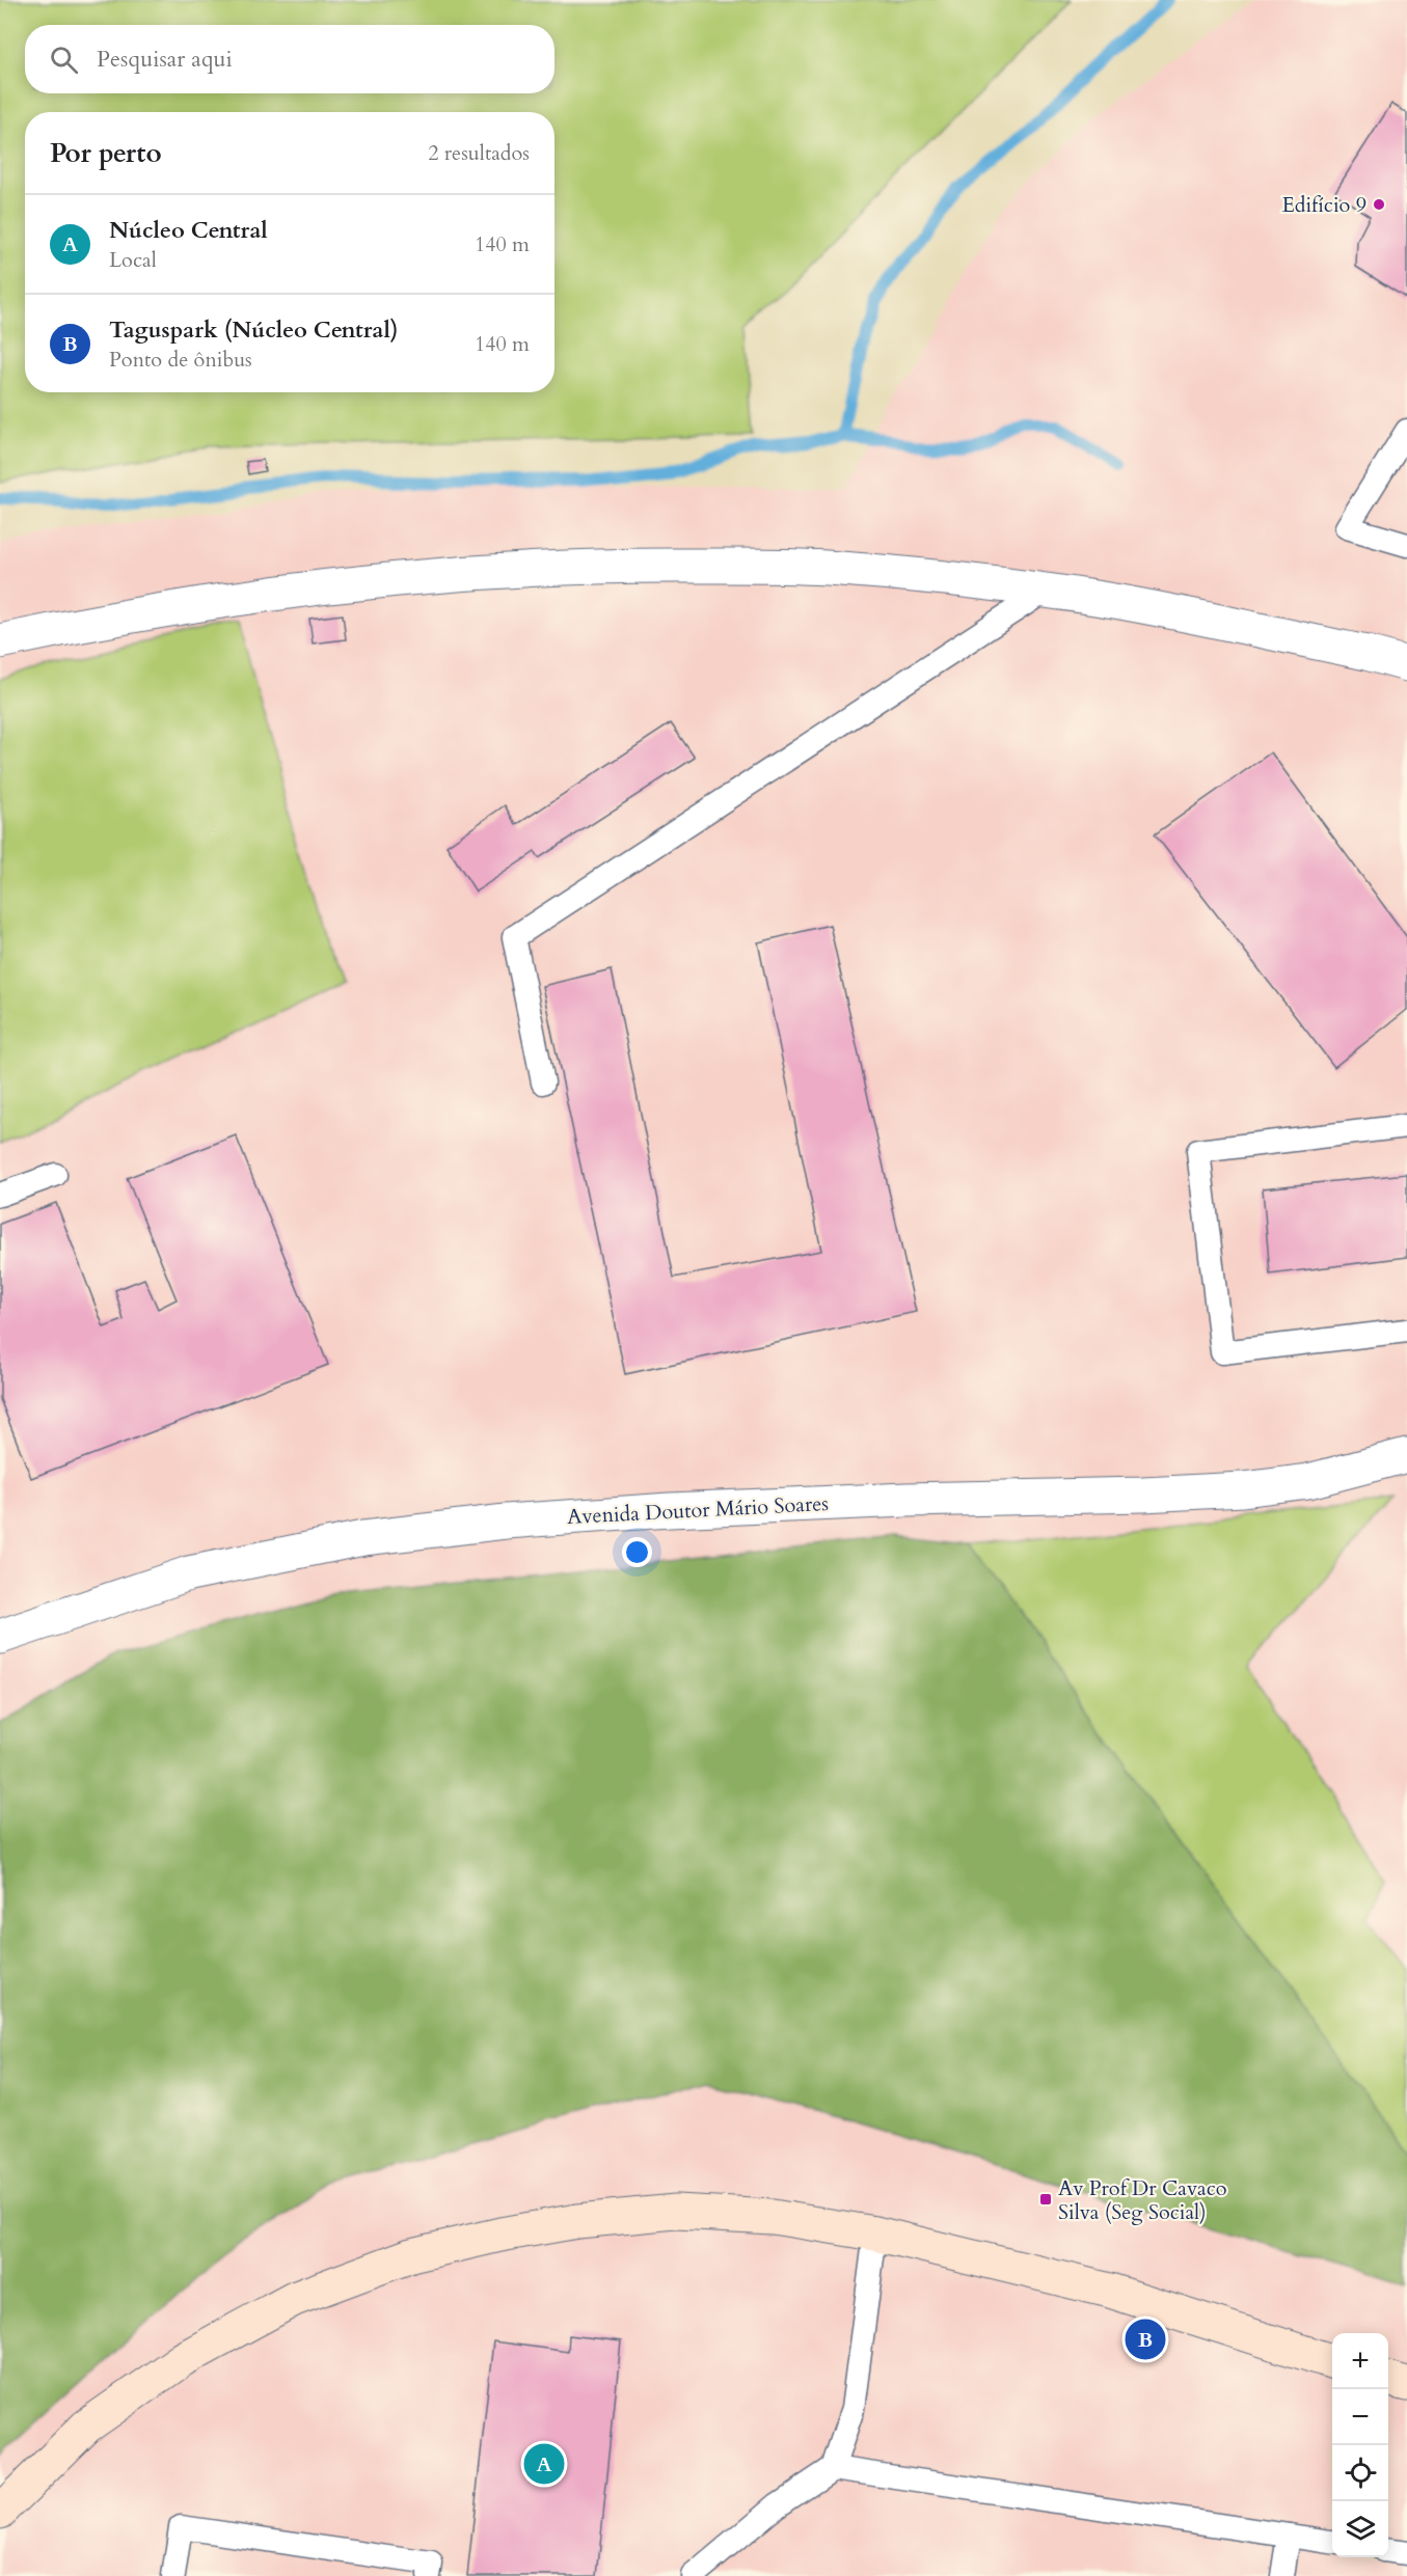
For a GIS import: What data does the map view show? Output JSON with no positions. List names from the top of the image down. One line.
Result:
{"streets":{"street":["Avenida Doutor Mário Soares"]},"places":{"other":["Edifício 9"],"transit":["Av Prof Dr Cavaco Silva (Seg Social)"]},"page":{"search":"Pesquisar aqui","heading":["Por perto","2 resultados"],"list":[{"mark":"A","name":"Núcleo Central","note":"Local","value":"140 m"},{"mark":"B","name":"Taguspark (Núcleo Central)","note":"Ponto de ônibus","value":"140 m"}],"pins":["B","A"],"map_buttons":["+","−"]}}
